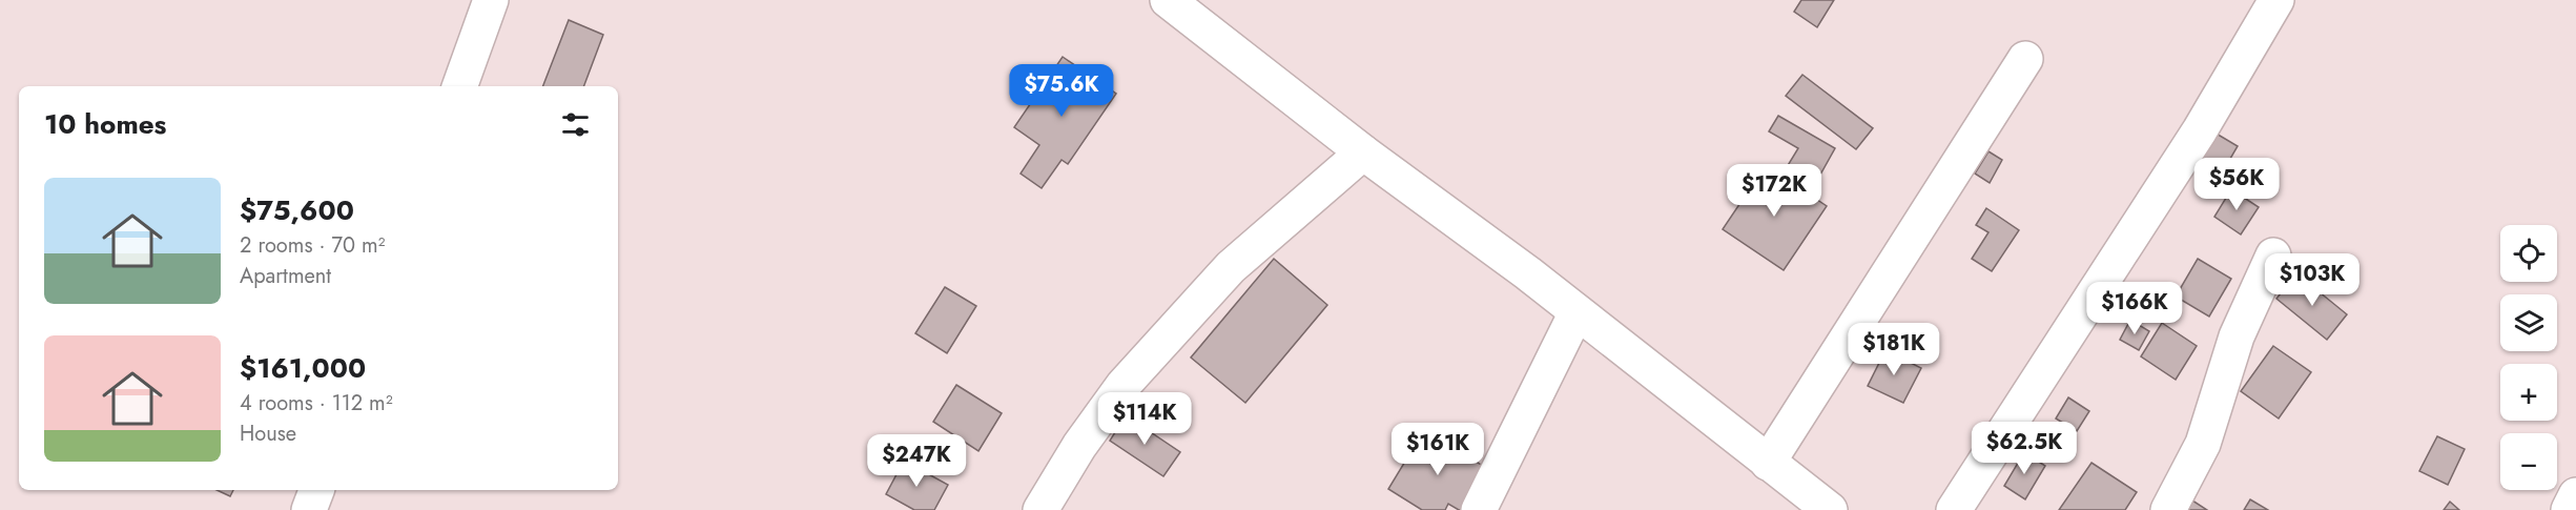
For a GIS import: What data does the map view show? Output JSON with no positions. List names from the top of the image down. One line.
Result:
{"page":{"price":["$75.6K","$56K","$172K","$103K","$166K","$181K","$114K","$62.5K","$161K","$247K"],"heading":"10 homes","list":[{"name":"$75,600","note":"2 rooms · 70 m² · Apartment"},{"name":"$161,000","note":"4 rooms · 112 m² · House"}],"map_buttons":["+","−"]}}
